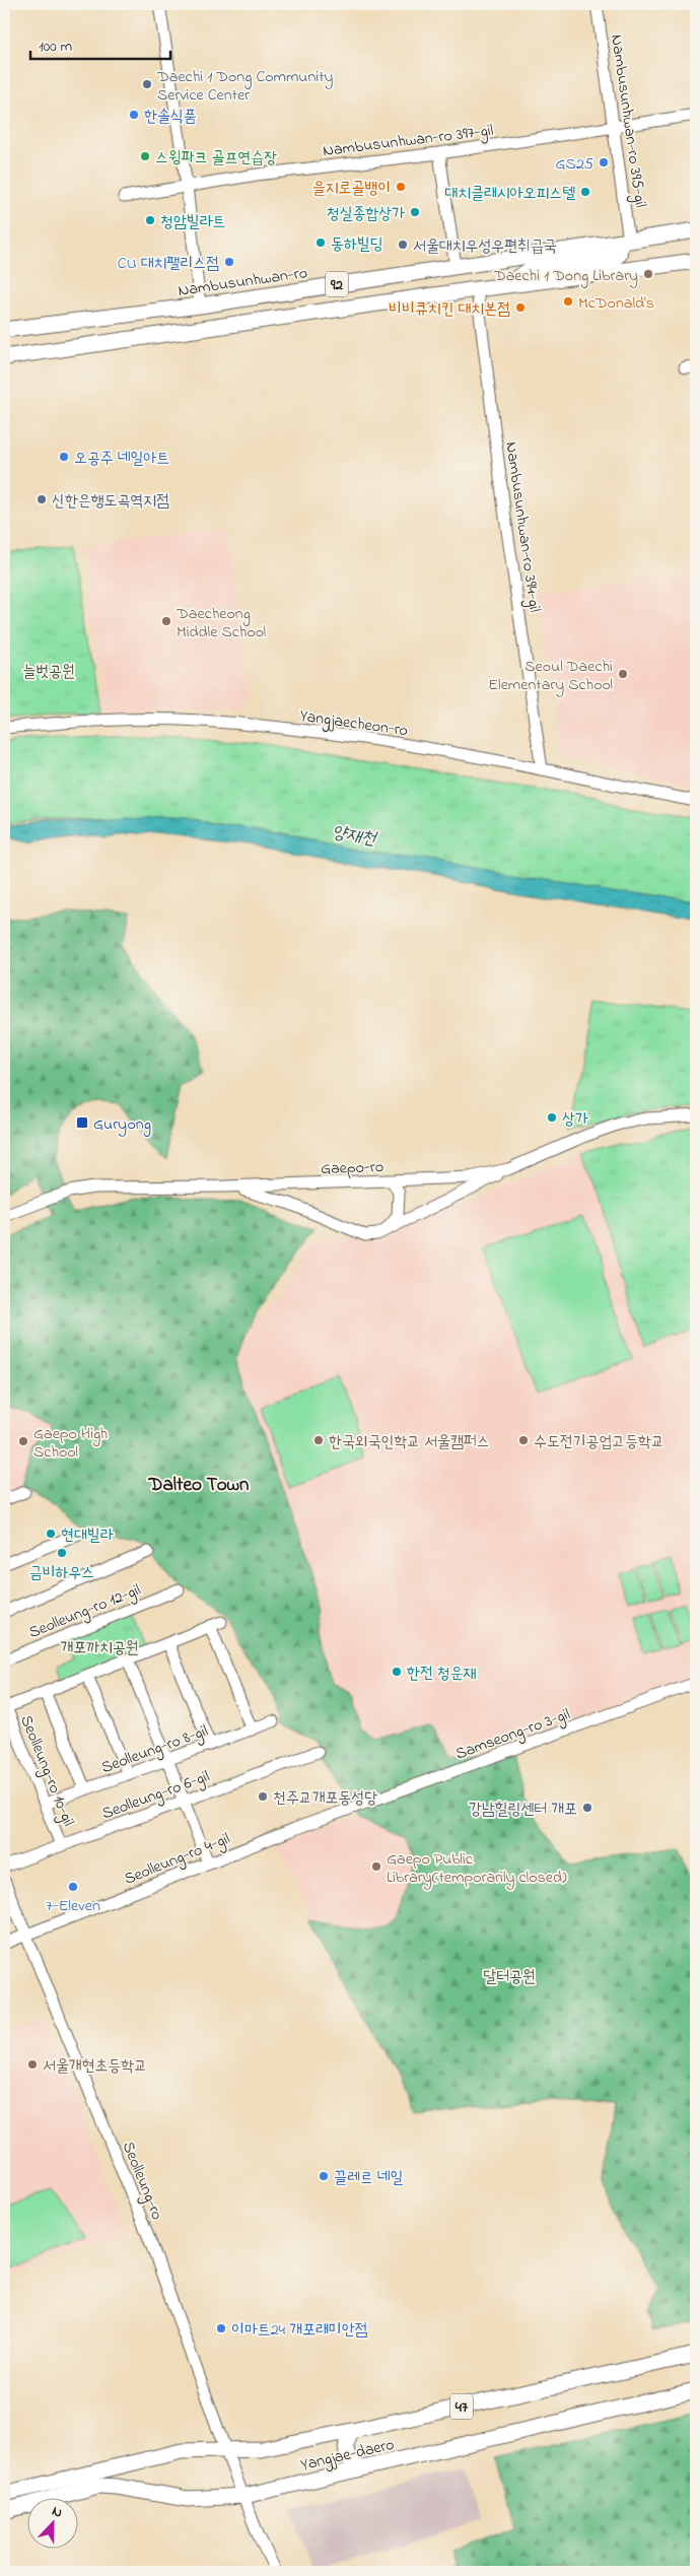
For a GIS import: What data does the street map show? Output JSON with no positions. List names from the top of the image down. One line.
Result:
{"streets":{"main road":["Nambusunhwan-ro","92","47","Yangjae-daero"],"street":["Nambusunhwan-ro 395-gil","Nambusunhwan-ro 397-gil","Nambusunhwan-ro 394-gil","Yangjaecheon-ro","Gaepo-ro","Seolleung-ro 12-gil","Samseong-ro 3-gil","Seolleung-ro 8-gil","Seolleung-ro 10-gil","Seolleung-ro 6-gil","Seolleung-ro 4-gil","Seolleung-ro"]},"crossings":[["Nambusunhwan-ro 395-gil","Nambusunhwan-ro 397-gil"],["Nambusunhwan-ro 395-gil","Nambusunhwan-ro"],["92","Nambusunhwan-ro 394-gil"],["Nambusunhwan-ro 394-gil","Yangjaecheon-ro"],["Samseong-ro 3-gil","Seolleung-ro 4-gil"],["Seolleung-ro 8-gil","Seolleung-ro 10-gil"],["Seolleung-ro 10-gil","Seolleung-ro 6-gil"],["Seolleung-ro 4-gil","Seolleung-ro"],["Seolleung-ro","Yangjae-daero"]],"districts":["Dalteo Town"],"water":["양재천"],"parks":["늘벗공원","개포까치공원","달터공원"],"places":{"other":["Daechi 1 Dong Community Service Center","한솔식품","스윙파크 골프연습장","GS25","을지로골뱅이","대치클래시아오피스텔","청실종합상가","청암빌라트","동하빌딩","서울대치우성우편취급국","CU 대치팰리스점","Daechi 1 Dong Library","McDonald's","비비큐치킨 대치본점","오공주 네일아트","신한은행도곡역지점","Daecheong Middle School","Seoul Daechi Elementary School","상가","한국외국인학교 서울캠퍼스","수도전기공업고등학교","Gaepo High School","현대빌라","금비하우스","한전 청운재","천주교개포동성당","강남힐링센터 개포","Gaepo Public Library(temporarily closed)","7-Eleven","서울개현초등학교","끌레르 네일","이마트24 개포래미안점"],"transit":["Guryong"]},"scale_bar":"100 m","north":"top"}
